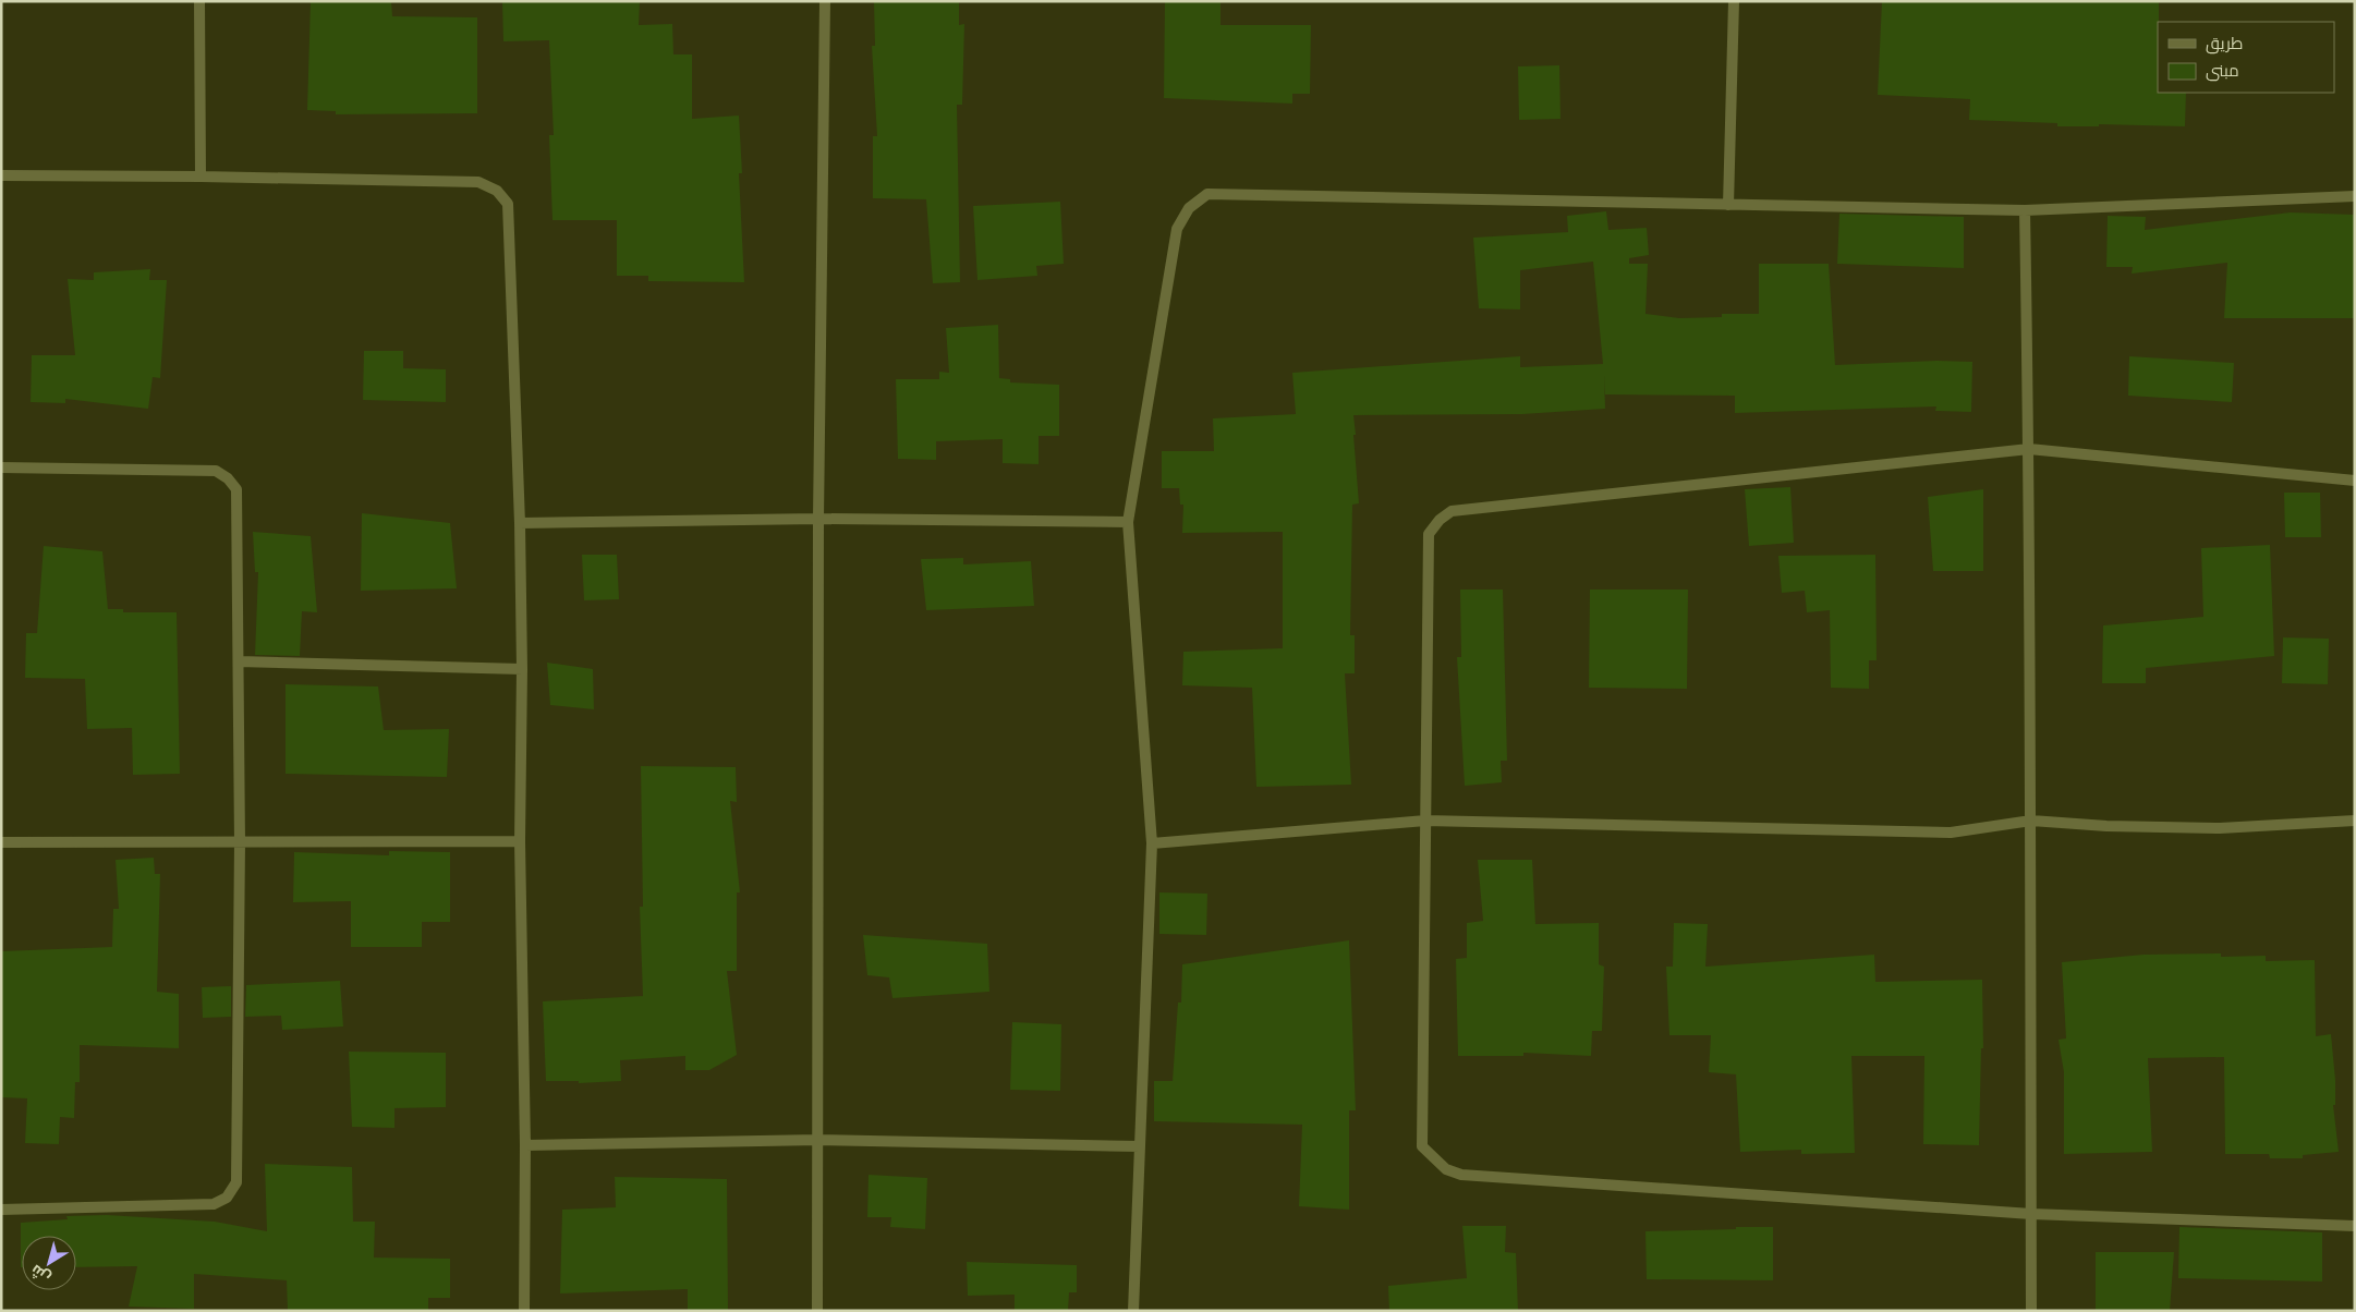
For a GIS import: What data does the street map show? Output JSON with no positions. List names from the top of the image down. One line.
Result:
{"legend":["طريق","مبنى"],"north":"bottom left"}
